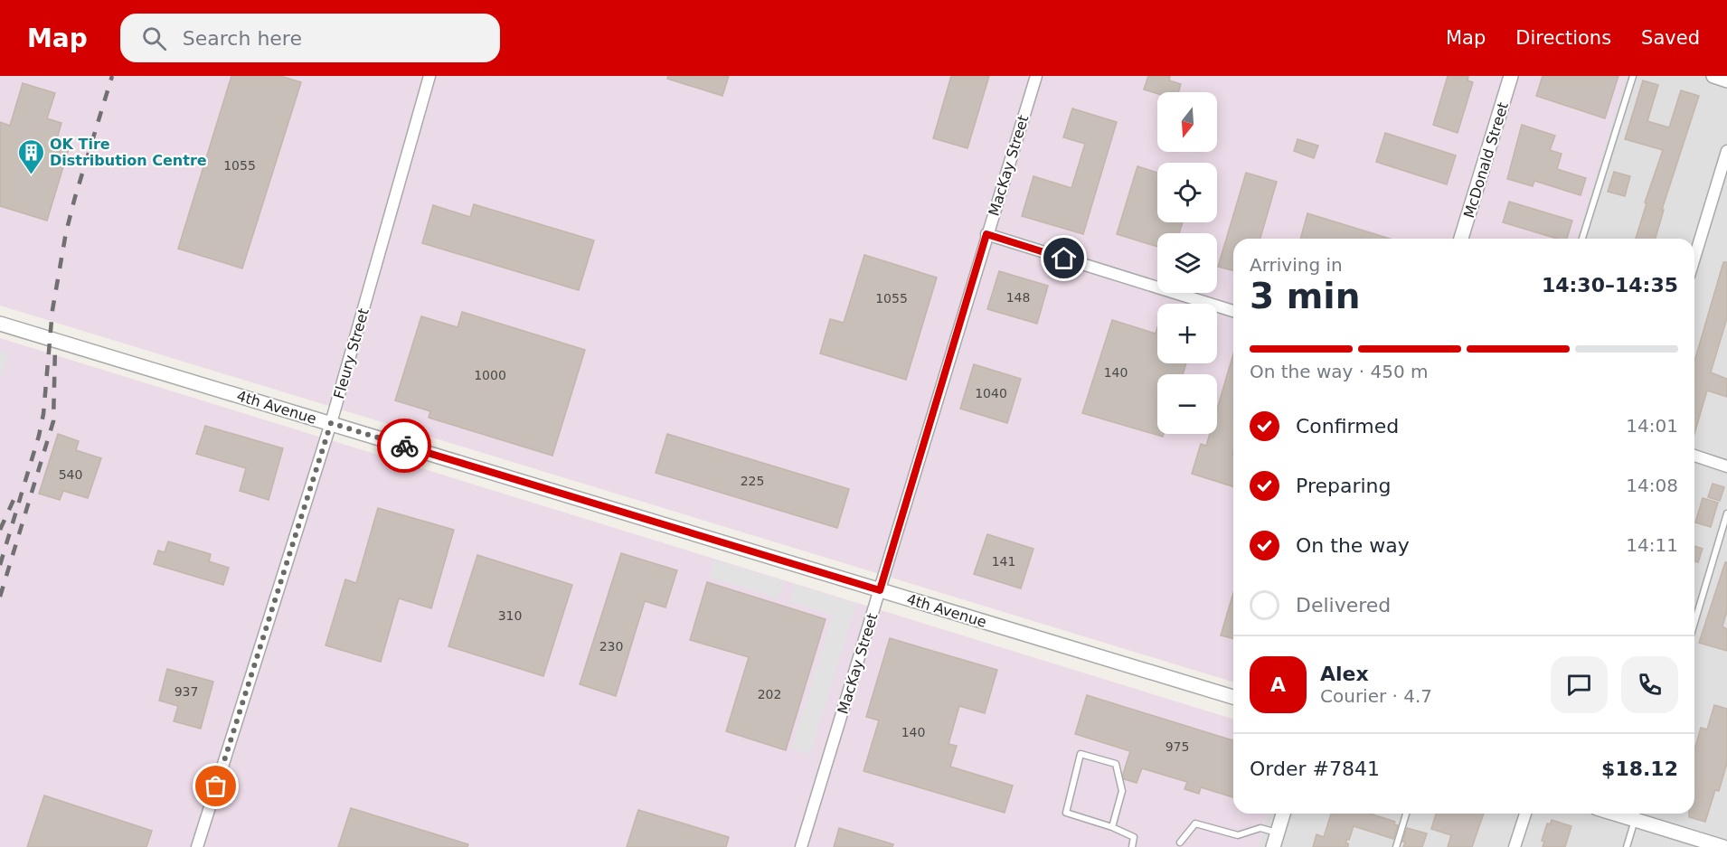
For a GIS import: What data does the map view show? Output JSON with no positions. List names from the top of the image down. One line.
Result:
{"streets":{"street":["McDonald Street","MacKay Street","Fleury Street","4th Avenue"]},"crossings":[["MacKay Street","4th Avenue"],["Fleury Street","4th Avenue"]],"places":{"building":["OK Tire Distribution Centre"]},"house_numbers":["1055","148","1055","140","1000","1040","540","225","141","310","230","937","202","140","975"],"north":"bottom","page":{"header":"Map","search":"Search here","nav":["Map","Directions","Saved"],"map_buttons":["+","−"],"heading":["3 min","Arriving in","14:30–14:35"],"panel":["Alex","Courier · 4.7","Order #7841","$18.12"],"bar":"On the way · 450 m","list":[["Confirmed","14:01"],["Preparing","14:08"],["On the way","14:11"],"Delivered"],"round":"A"}}
